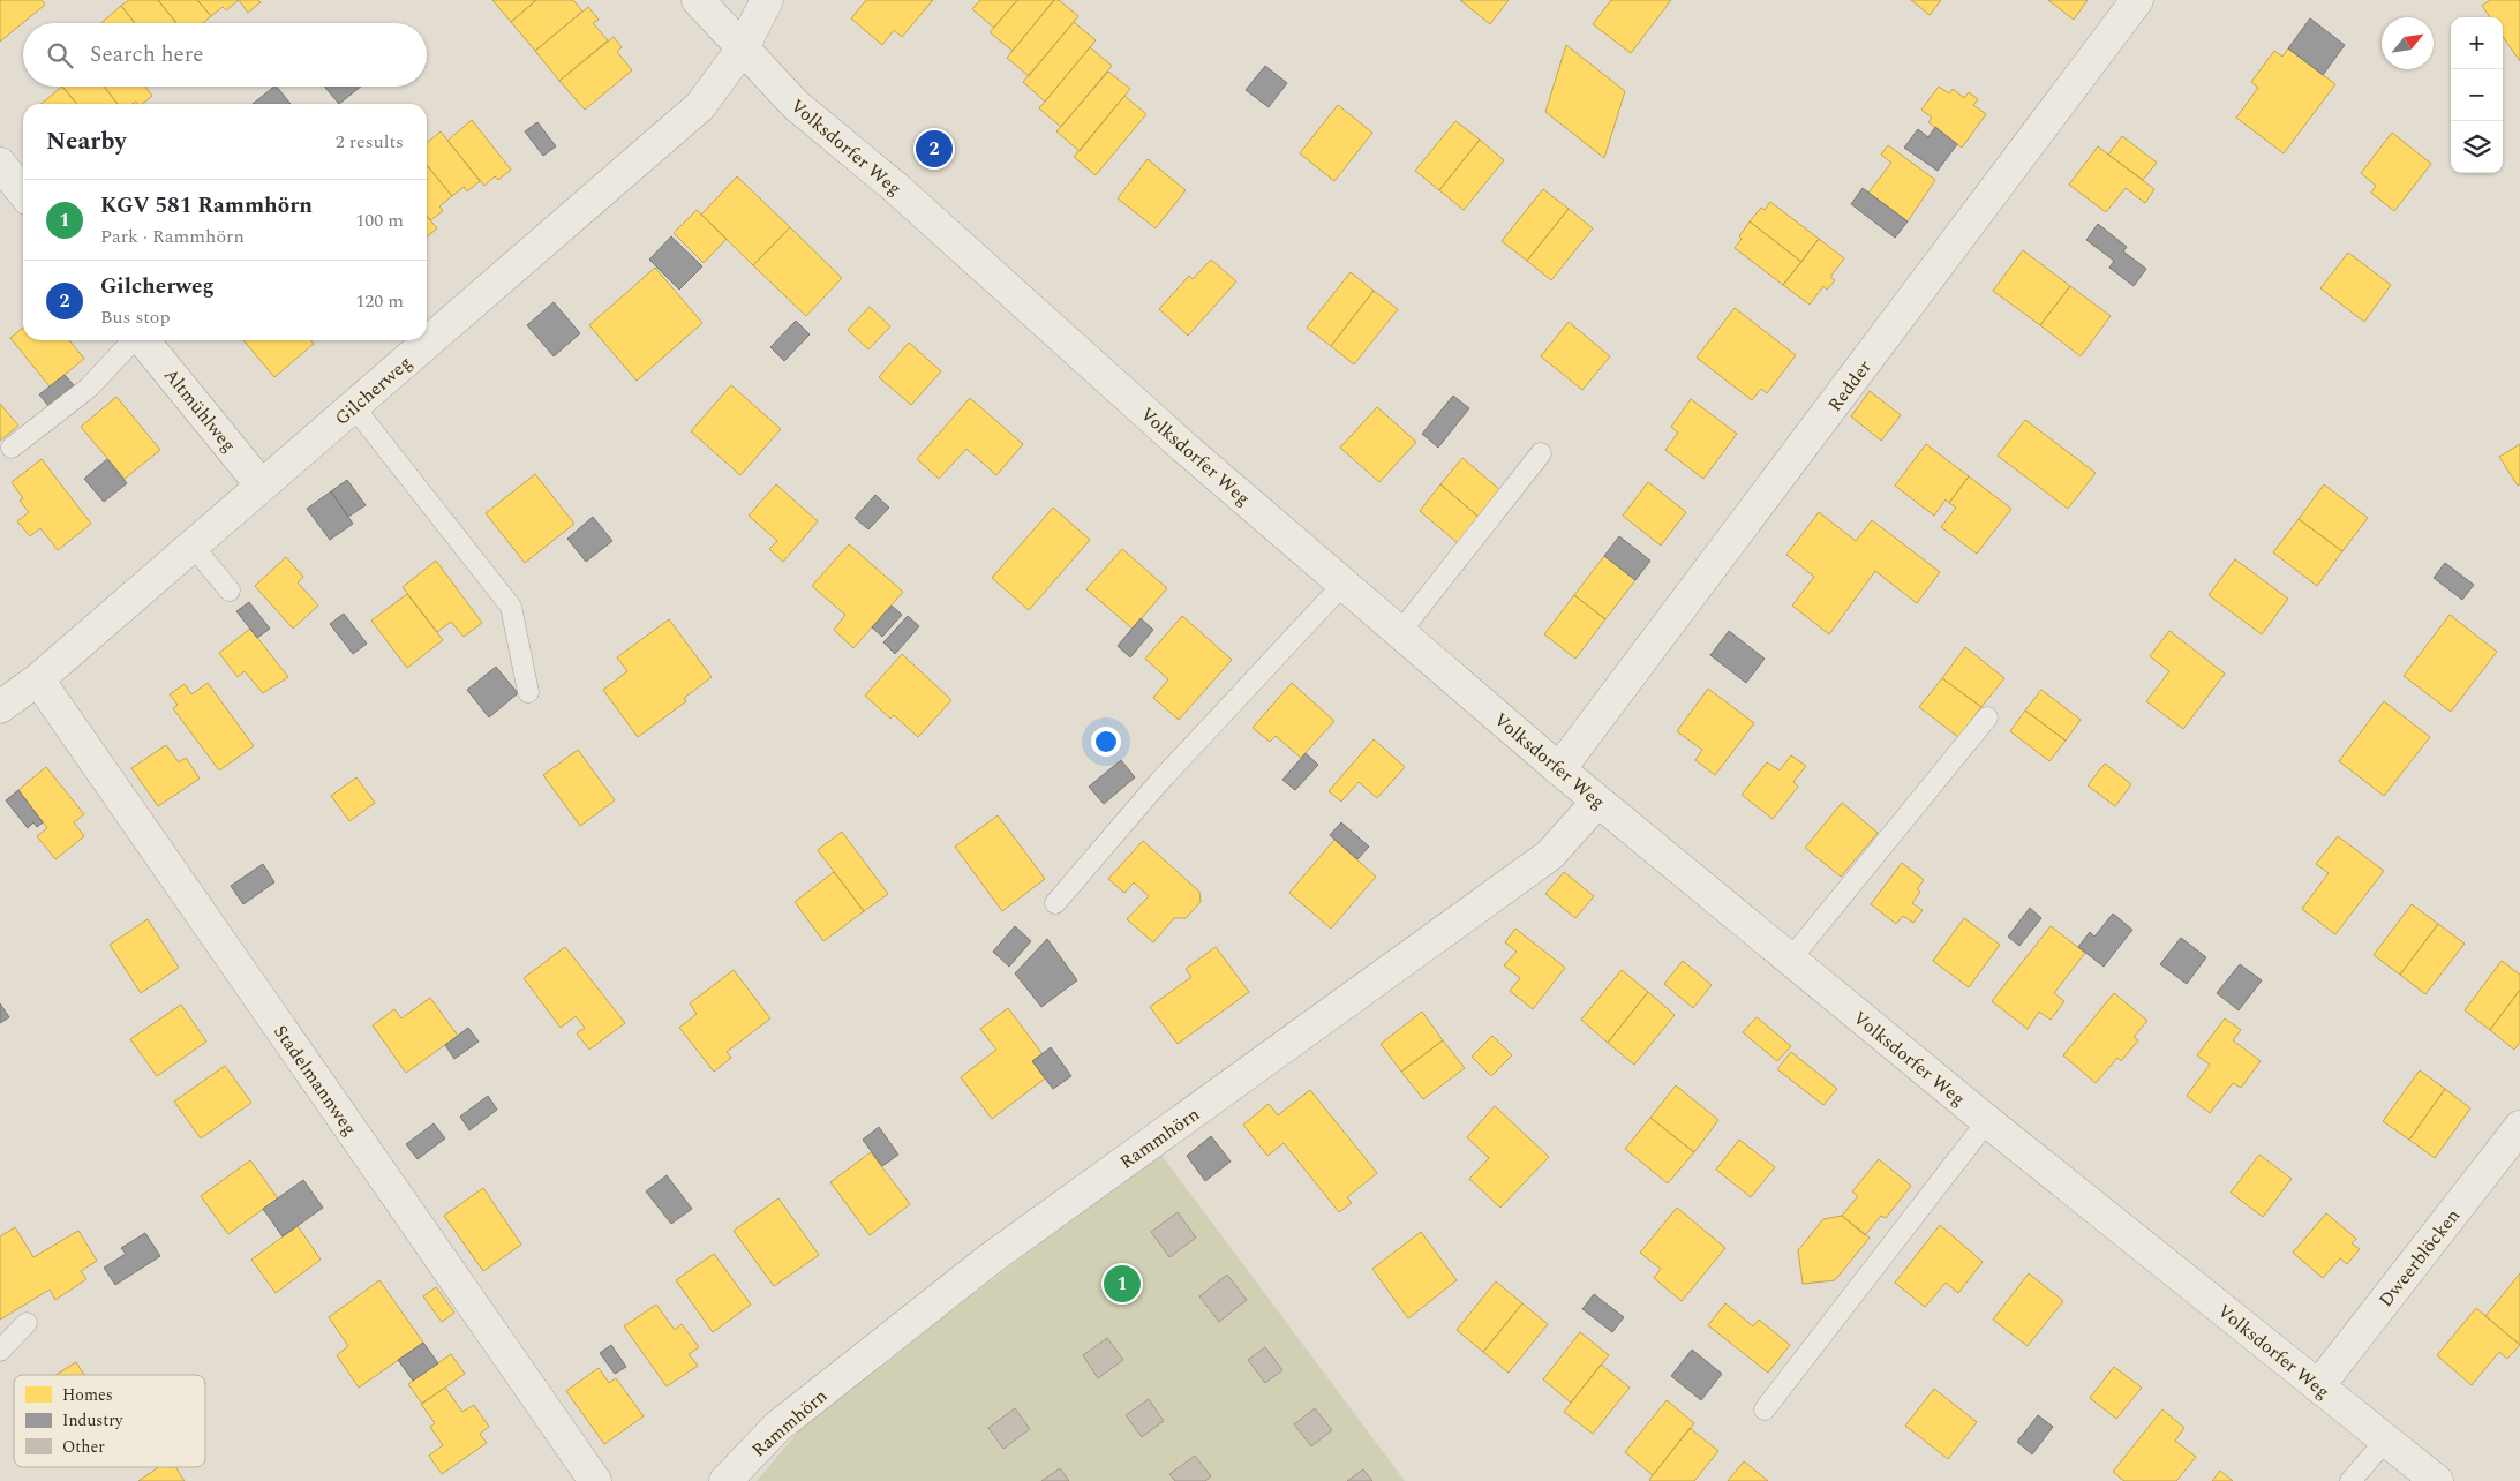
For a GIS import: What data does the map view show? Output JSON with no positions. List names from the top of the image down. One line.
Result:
{"streets":{"street":["Volksdorfer Weg","Redder","Gilcherweg","Altmühlweg","Stadelmannweg","Rammhörn","Dweerblöcken"]},"crossings":[["Volksdorfer Weg","Redder"],["Volksdorfer Weg","Gilcherweg"],["Volksdorfer Weg","Rammhörn"],["Volksdorfer Weg","Dweerblöcken"],["Gilcherweg","Altmühlweg"],["Gilcherweg","Stadelmannweg"]],"legend":["Homes","Industry","Other"],"north":"top right","page":{"map_buttons":["+","−"],"search":"Search here","heading":["Nearby","2 results"],"pins":["2","1"],"list":[{"mark":"1","name":"KGV 581 Rammhörn","note":"Park · Rammhörn","value":"100 m"},{"mark":"2","name":"Gilcherweg","note":"Bus stop","value":"120 m"}]}}
